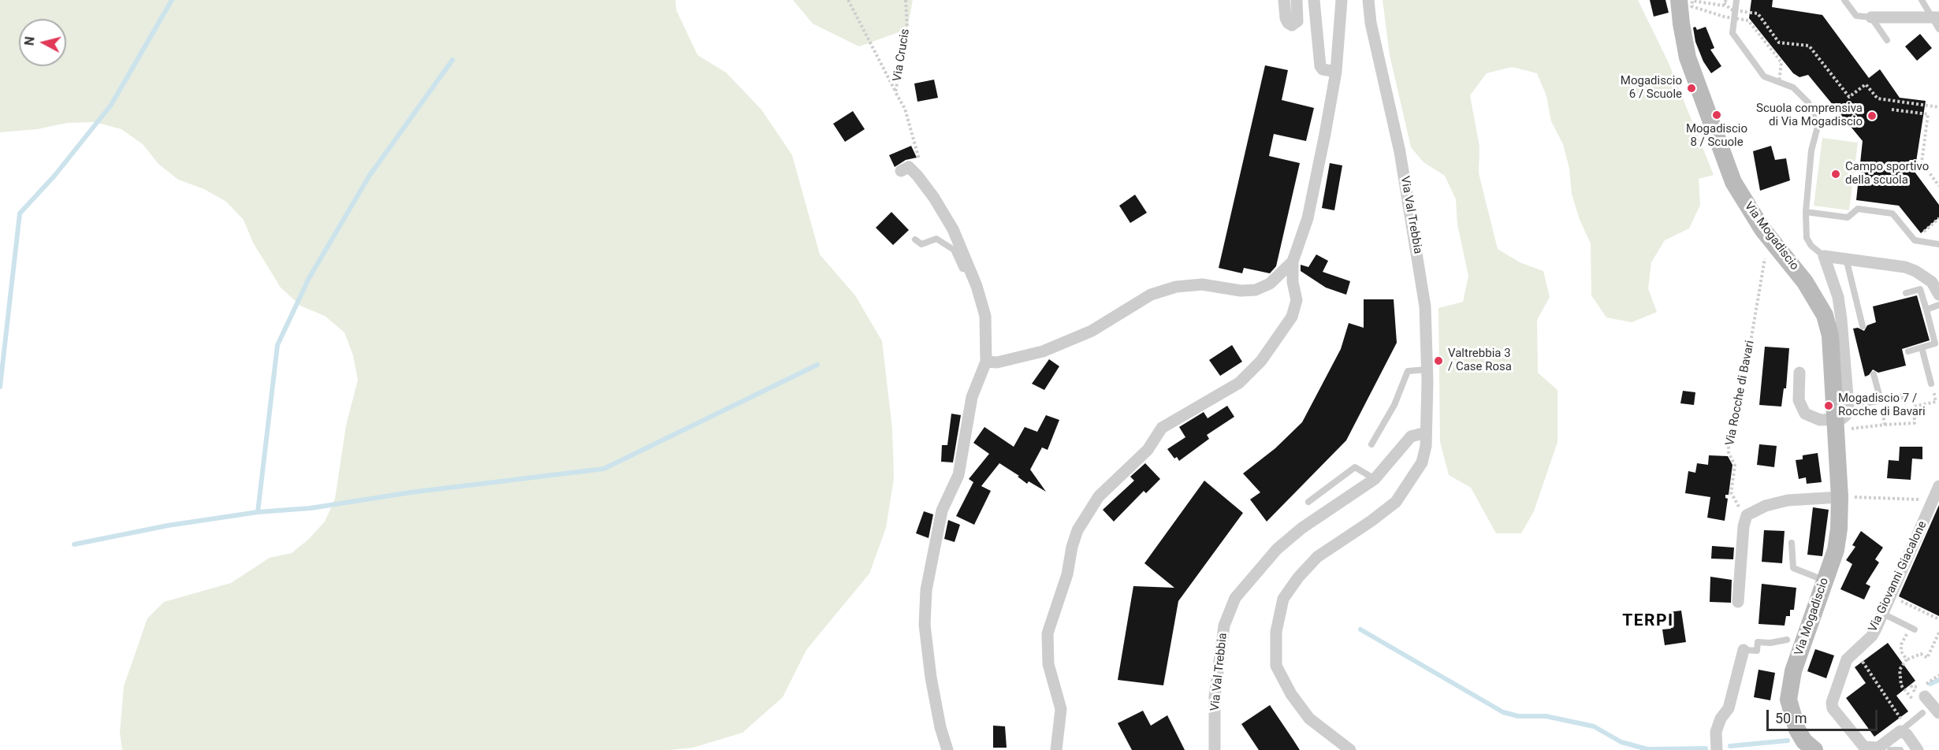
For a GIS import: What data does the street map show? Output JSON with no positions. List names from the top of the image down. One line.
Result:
{"streets":{"street":["Via Val Trebbia","Via Mogadiscio","Via Giovanni Giacalone"],"path":["Via Crucis","Via Rocche di Bavari"]},"districts":["TERPI"],"places":["Mogadiscio 6 / Scuole","Mogadiscio 8 / Scuole","Scuola comprensiva di Via Mogadiscio","Campo sportivo della scuola","Valtrebbia 3 / Case Rosa","Mogadiscio 7 / Rocche di Bavari"],"scale_bar":"50 m","north":"left"}
